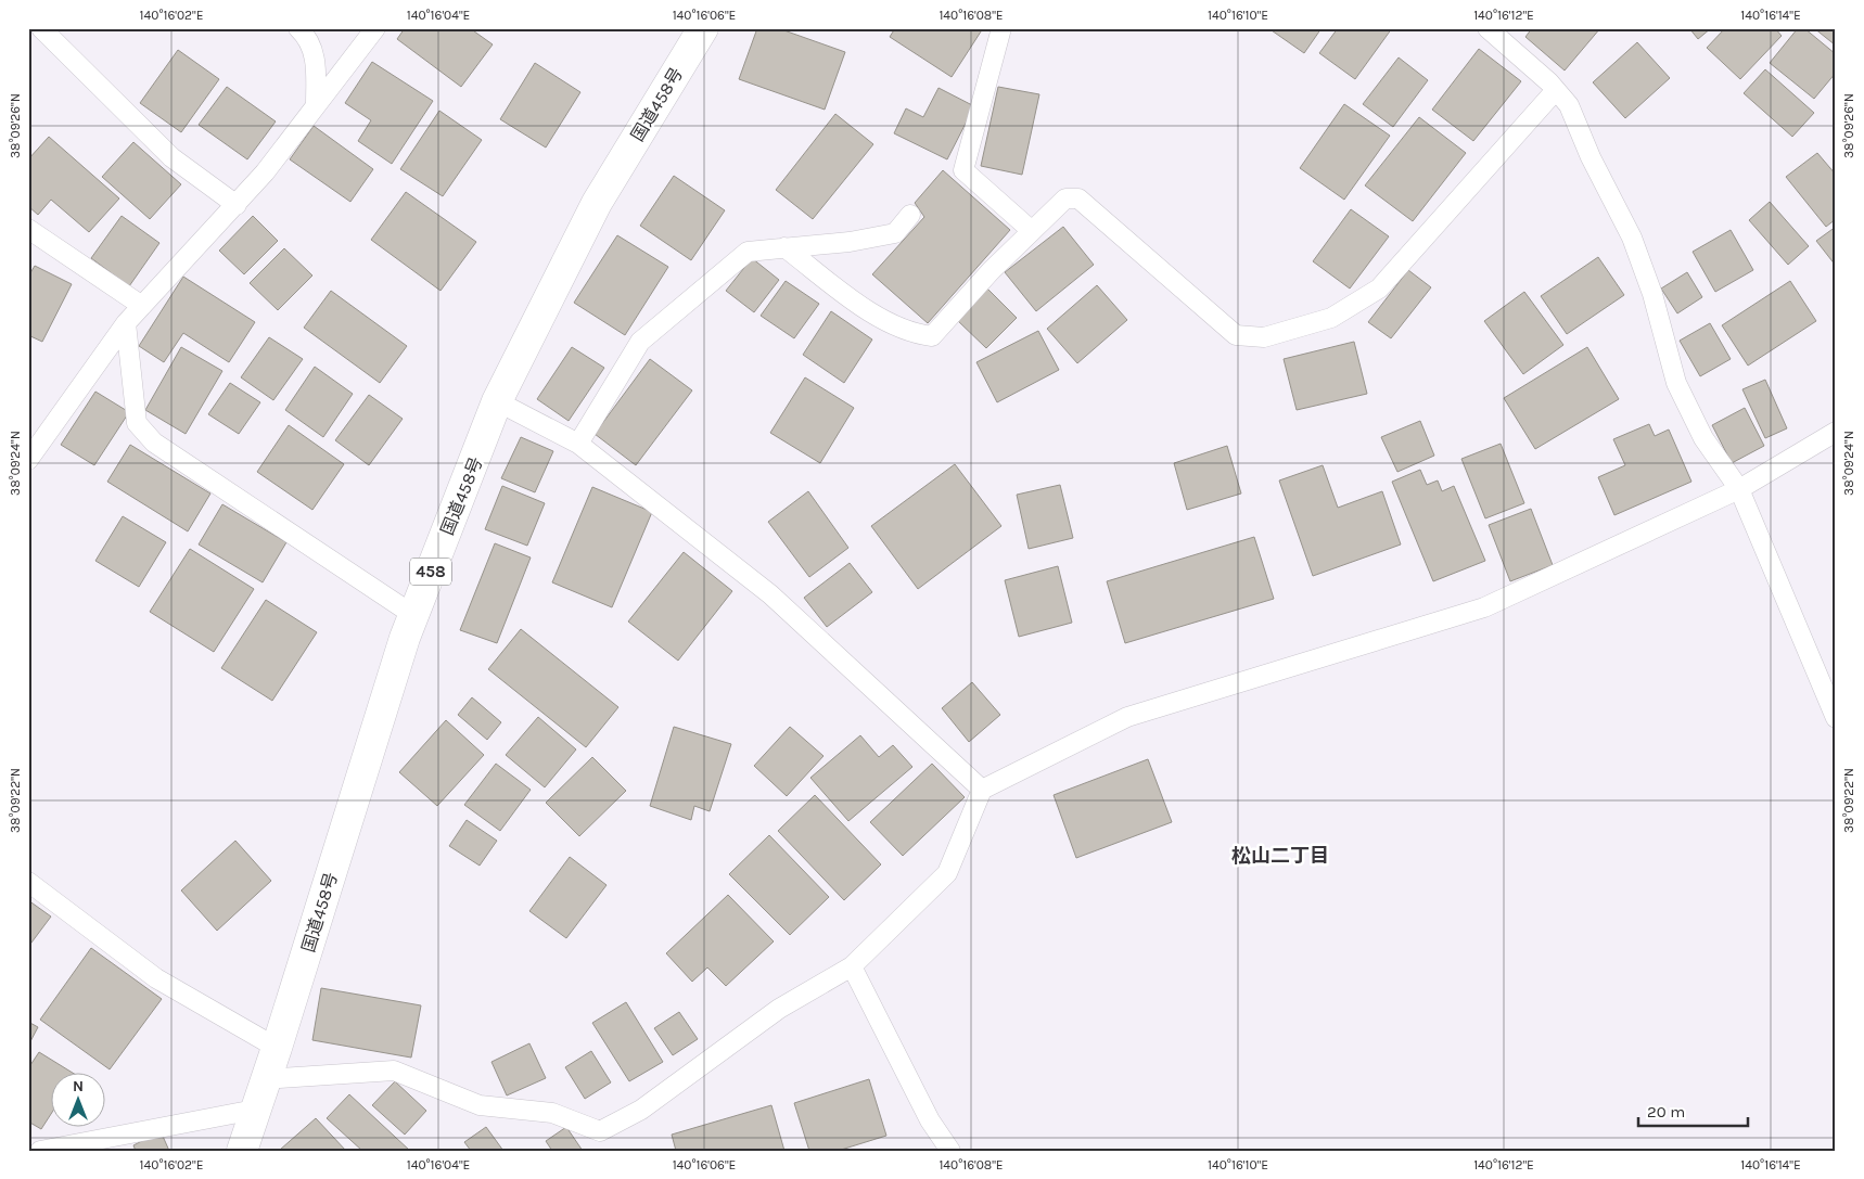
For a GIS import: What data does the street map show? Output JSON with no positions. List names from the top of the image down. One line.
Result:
{"streets":{"highway":["国道458号","458"]},"districts":["松山二丁目"],"scale_bar":"20 m","north":"top","coordinates":["140°16'02\"E","140°16'04\"E","140°16'06\"E","140°16'08\"E","140°16'10\"E","140°16'12\"E","140°16'14\"E","38°09'26\"N","38°09'24\"N","38°09'22\"N"]}
